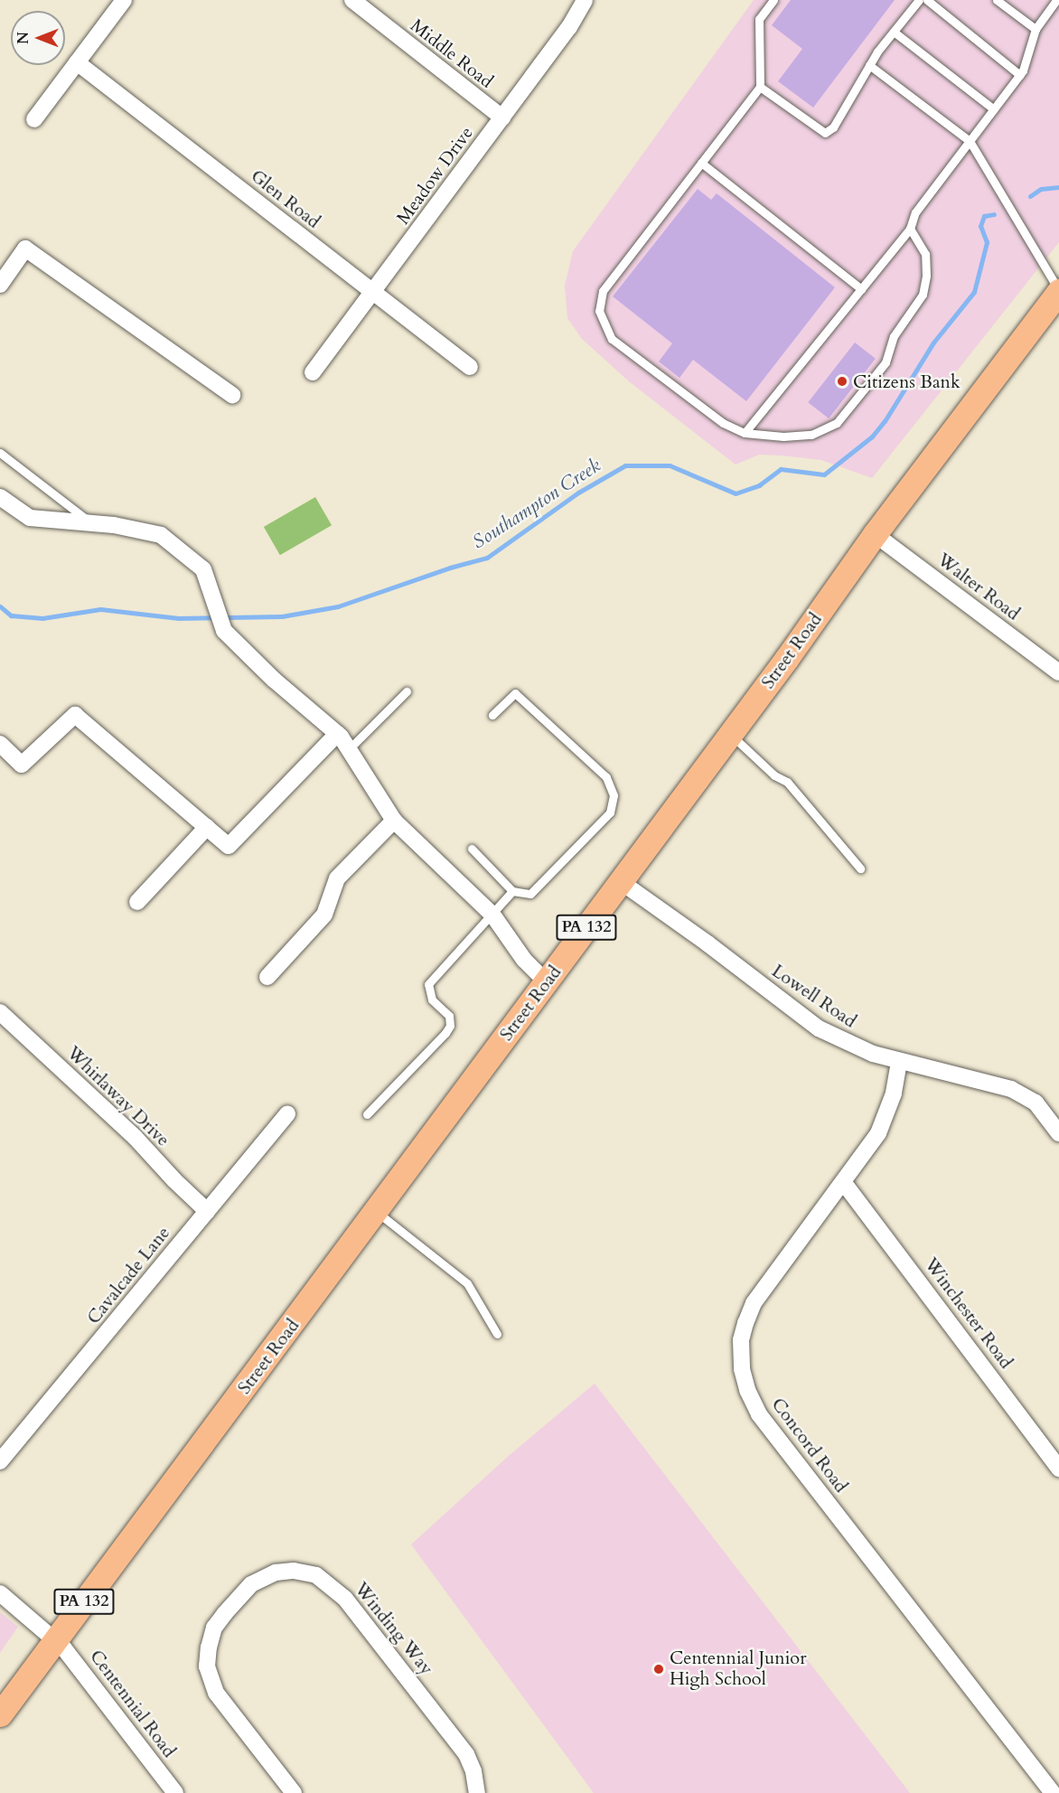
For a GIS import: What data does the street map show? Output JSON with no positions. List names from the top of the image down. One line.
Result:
{"streets":{"main road":["Street Road","PA 132"],"street":["Middle Road","Meadow Drive","Glen Road","Walter Road","Lowell Road","Whirlaway Drive","Cavalcade Lane","Winchester Road","Concord Road","Winding Way","Centennial Road"]},"crossings":[["Middle Road","Meadow Drive"],["Meadow Drive","Glen Road"],["Walter Road","Street Road"],["Street Road","Lowell Road"],["Street Road","Centennial Road"],["Lowell Road","Concord Road"],["Whirlaway Drive","Cavalcade Lane"],["Winchester Road","Concord Road"]],"water":["Southampton Creek"],"places":["Citizens Bank","Centennial Junior High School"],"north":"left"}
